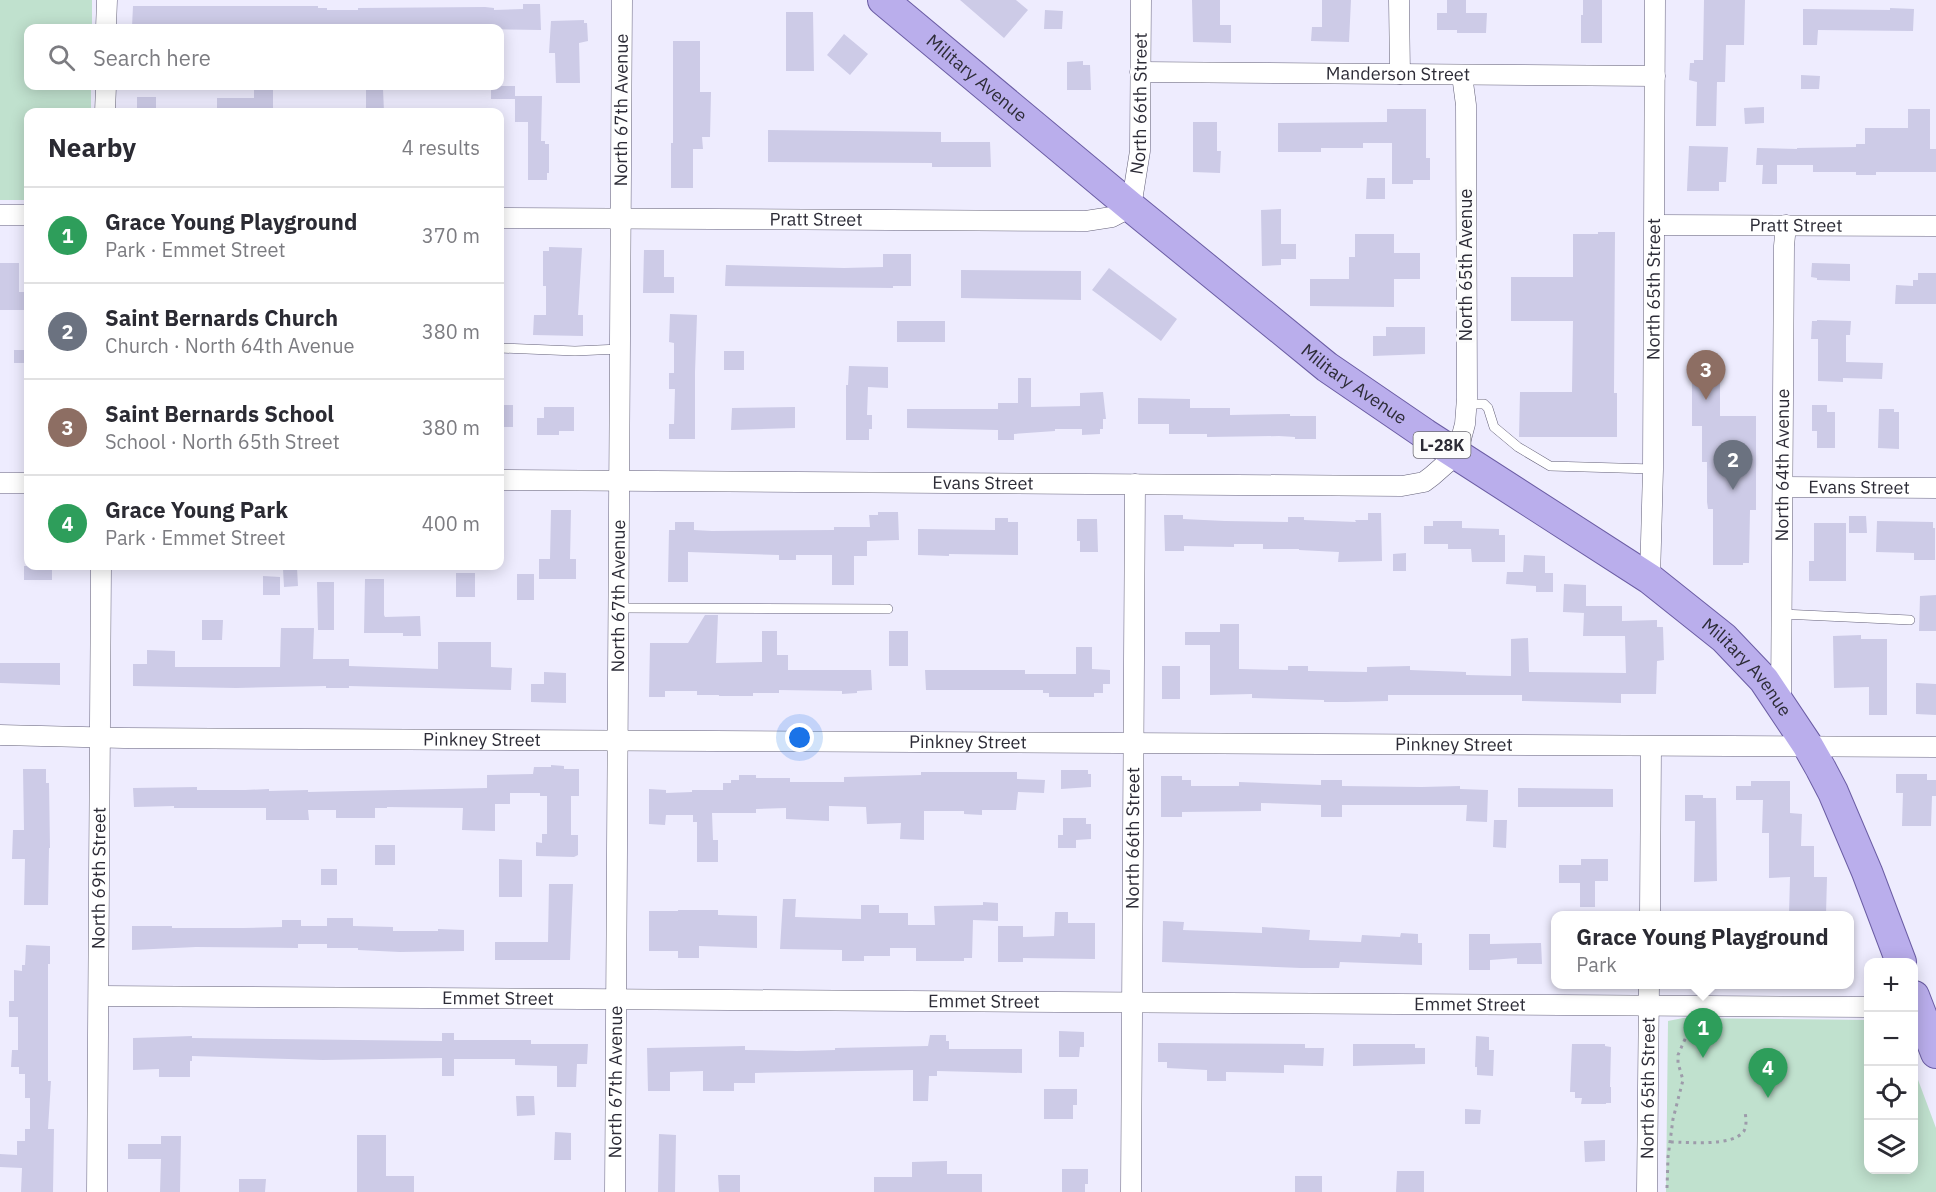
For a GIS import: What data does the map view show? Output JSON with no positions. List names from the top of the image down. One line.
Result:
{"streets":{"main road":["Military Avenue","L-28K"],"street":["Manderson Street","North 66th Street","North 67th Avenue","Pratt Street","North 65th Avenue","North 65th Street","North 64th Avenue","Evans Street","Pinkney Street","North 69th Street","Emmet Street"]},"crossings":[["Manderson Street","North 66th Street"],["Manderson Street","North 65th Avenue"],["Manderson Street","North 65th Street"],["Military Avenue","North 66th Street"],["Military Avenue","Pratt Street"],["Military Avenue","North 65th Avenue"],["Military Avenue","North 65th Street"],["Military Avenue","North 64th Avenue"],["Military Avenue","Evans Street"],["Military Avenue","Pinkney Street"],["North 66th Street","Pratt Street"],["North 66th Street","Evans Street"],["North 66th Street","Pinkney Street"],["North 66th Street","Emmet Street"],["North 67th Avenue","Pratt Street"],["North 67th Avenue","Evans Street"],["North 67th Avenue","Pinkney Street"],["North 67th Avenue","Emmet Street"],["Pratt Street","North 65th Street"],["Pratt Street","North 64th Avenue"],["North 65th Avenue","Evans Street"],["North 65th Street","Emmet Street"],["North 64th Avenue","Evans Street"],["Pinkney Street","North 69th Street"],["North 69th Street","Emmet Street"]],"page":{"search":"Search here","heading":["Nearby","4 results"],"list":[{"mark":"1","name":"Grace Young Playground","note":"Park · Emmet Street","value":"370 m"},{"mark":"2","name":"Saint Bernards Church","note":"Church · North 64th Avenue","value":"380 m"},{"mark":"3","name":"Saint Bernards School","note":"School · North 65th Street","value":"380 m"},{"mark":"4","name":"Grace Young Park","note":"Park · Emmet Street","value":"400 m"}],"pins":["3","2","1","4"],"popup":["Grace Young Playground","Park"],"map_buttons":["+","−"]}}
